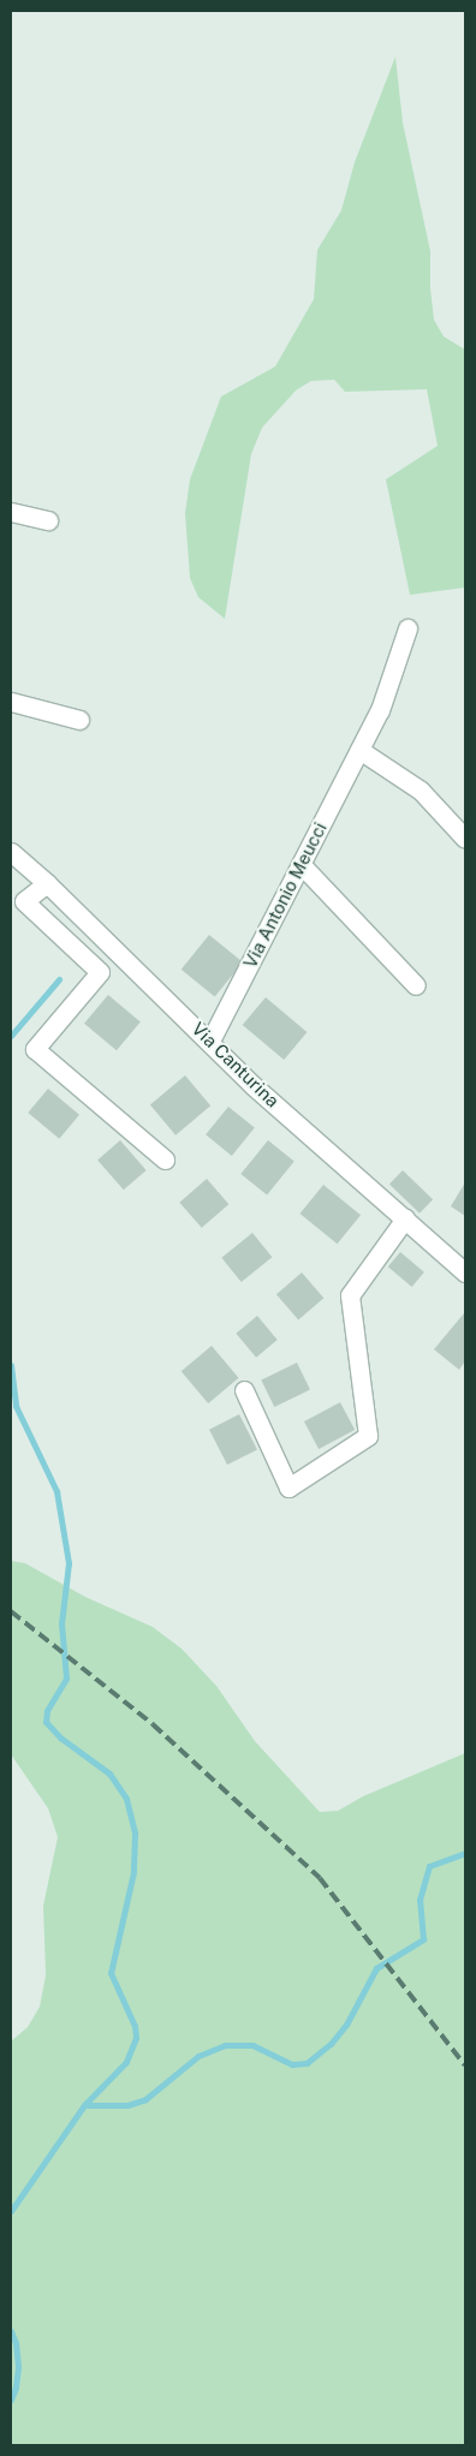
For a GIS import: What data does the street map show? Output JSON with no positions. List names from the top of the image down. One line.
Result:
{"streets":{"street":["Via Antonio Meucci","Via Canturina"]},"crossings":[["Via Antonio Meucci","Via Canturina"]]}
